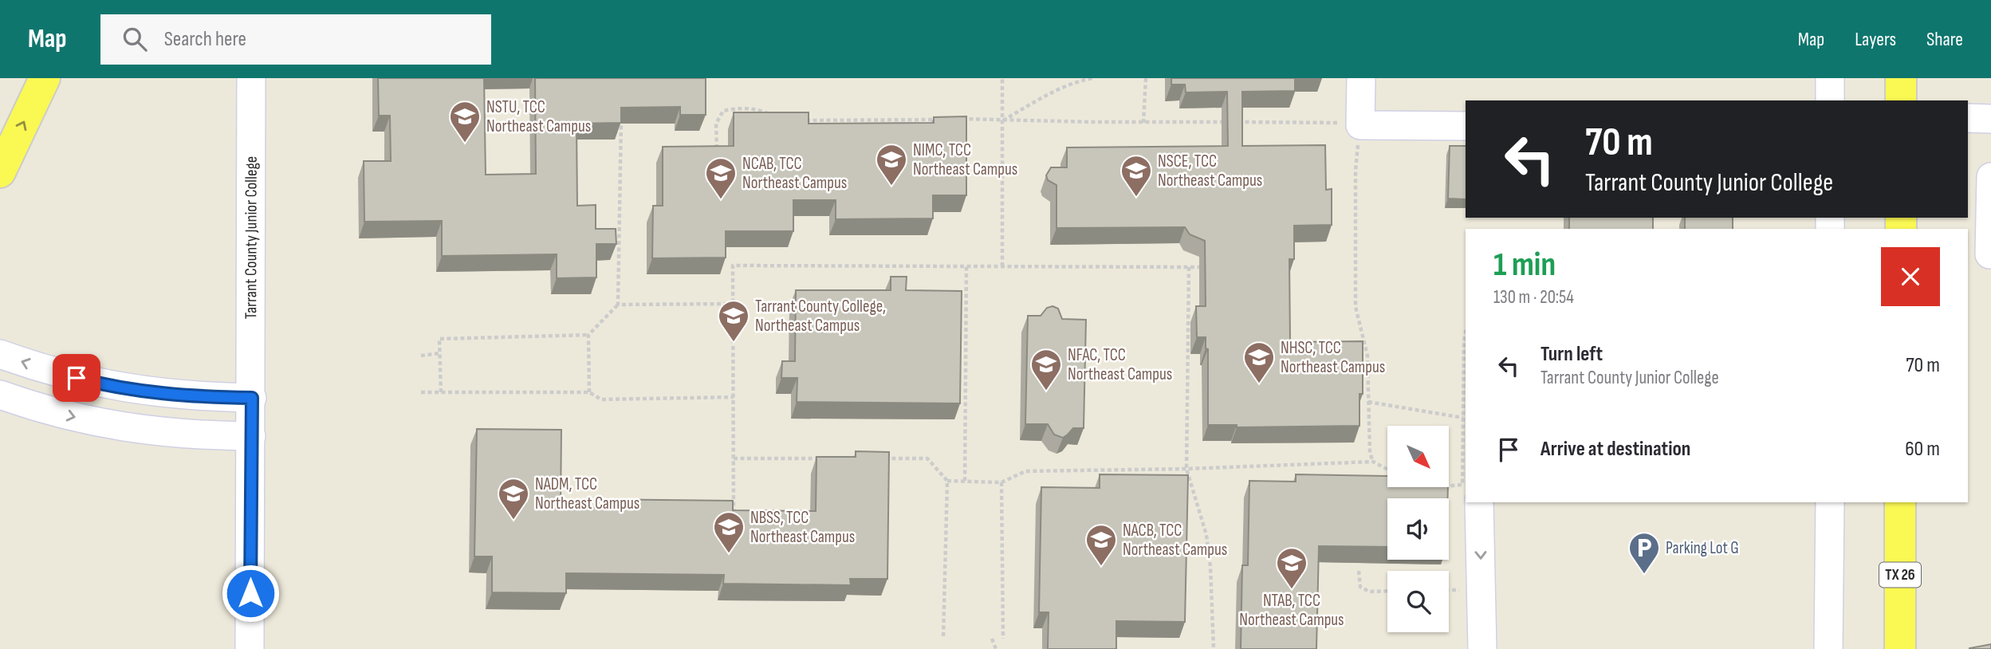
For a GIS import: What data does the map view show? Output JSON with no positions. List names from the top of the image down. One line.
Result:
{"streets":{"main road":["TX 26"],"street":["Tarrant County Junior College"]},"places":{"school or university":["NSTU, TCC Northeast Campus","NIMC, TCC Northeast Campus","NSCE, TCC Northeast Campus","NCAB, TCC Northeast Campus","Tarrant County College, Northeast Campus","NHSC, TCC Northeast Campus","NFAC, TCC Northeast Campus","NADM, TCC Northeast Campus","NBSS, TCC Northeast Campus","NACB, TCC Northeast Campus","NTAB, TCC Northeast Campus"],"parking":["Parking Lot G"]},"north":"bottom right","page":{"header":"Map","search":"Search here","nav":["Map","Layers","Share"],"turn":["70 m","Tarrant County Junior College"],"heading":["1 min","130 m · 20:54"],"list":[{"name":"Turn left","note":"Tarrant County Junior College","value":"70 m"},{"name":"Arrive at destination","value":"60 m"}]}}
